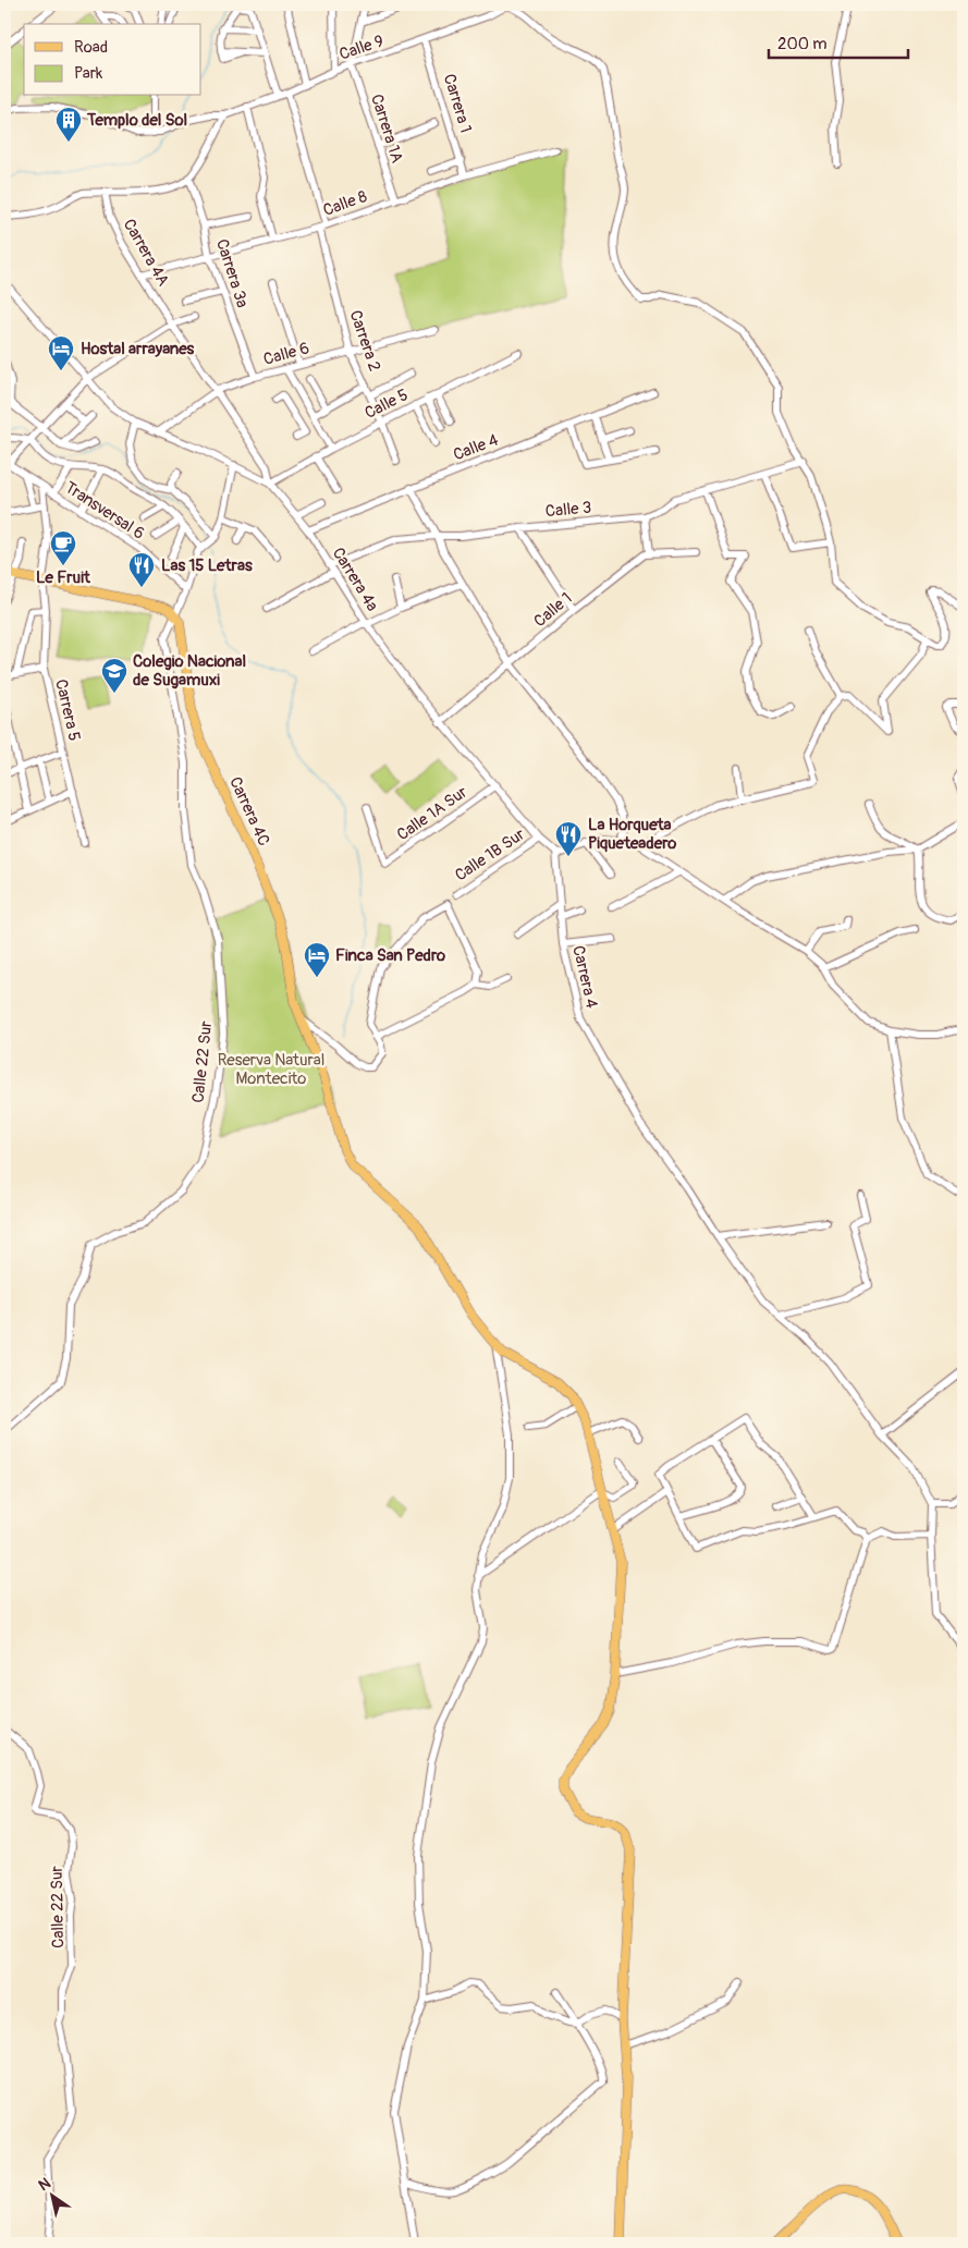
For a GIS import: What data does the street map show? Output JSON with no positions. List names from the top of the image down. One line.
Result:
{"streets":{"main road":["Carrera 4C"],"street":["Calle 9","Carrera 1","Carrera 1A","Calle 8","Carrera 4A","Carrera 3ª","Carrera 2","Calle 6","Calle 5","Calle 4","Calle 3","Transversal 6","Carrera 4ª","Calle 1","Carrera 5","Calle 1A Sur","Calle 1B Sur","Carrera 4","Calle 22 Sur"]},"crossings":[["Calle 9","Carrera 1"],["Calle 9","Carrera 1A"],["Calle 9","Carrera 2"],["Carrera 1","Calle 8"],["Carrera 1A","Calle 8"],["Calle 8","Carrera 4A"],["Calle 8","Carrera 3ª"],["Calle 8","Carrera 2"],["Carrera 4A","Calle 6"],["Carrera 4A","Calle 5"],["Carrera 4A","Carrera 4ª"],["Carrera 3ª","Calle 6"],["Carrera 2","Calle 6"],["Carrera 2","Calle 5"],["Calle 6","Carrera 4ª"],["Calle 5","Carrera 4ª"],["Calle 4","Carrera 4ª"],["Calle 3","Carrera 4ª"],["Transversal 6","Carrera 5"],["Transversal 6","Calle 22 Sur"],["Carrera 4ª","Calle 1"],["Carrera 4ª","Calle 1A Sur"],["Carrera 4ª","Calle 1B Sur"],["Carrera 4ª","Carrera 4"],["Carrera 4ª","Calle 22 Sur"],["Carrera 4C","Calle 22 Sur"]],"parks":["Reserva Natural Montecito"],"places":{"building":["Templo del Sol"],"hotel":["Hostal arrayanes","Finca San Pedro"],"cafe":["Le Fruit"],"restaurant":["Las 15 Letras","La Horqueta Piqueteadero"],"school or university":["Colegio Nacional de Sugamuxi"]},"legend":["Road","Park"],"scale_bar":"200 m","north":"top left"}
